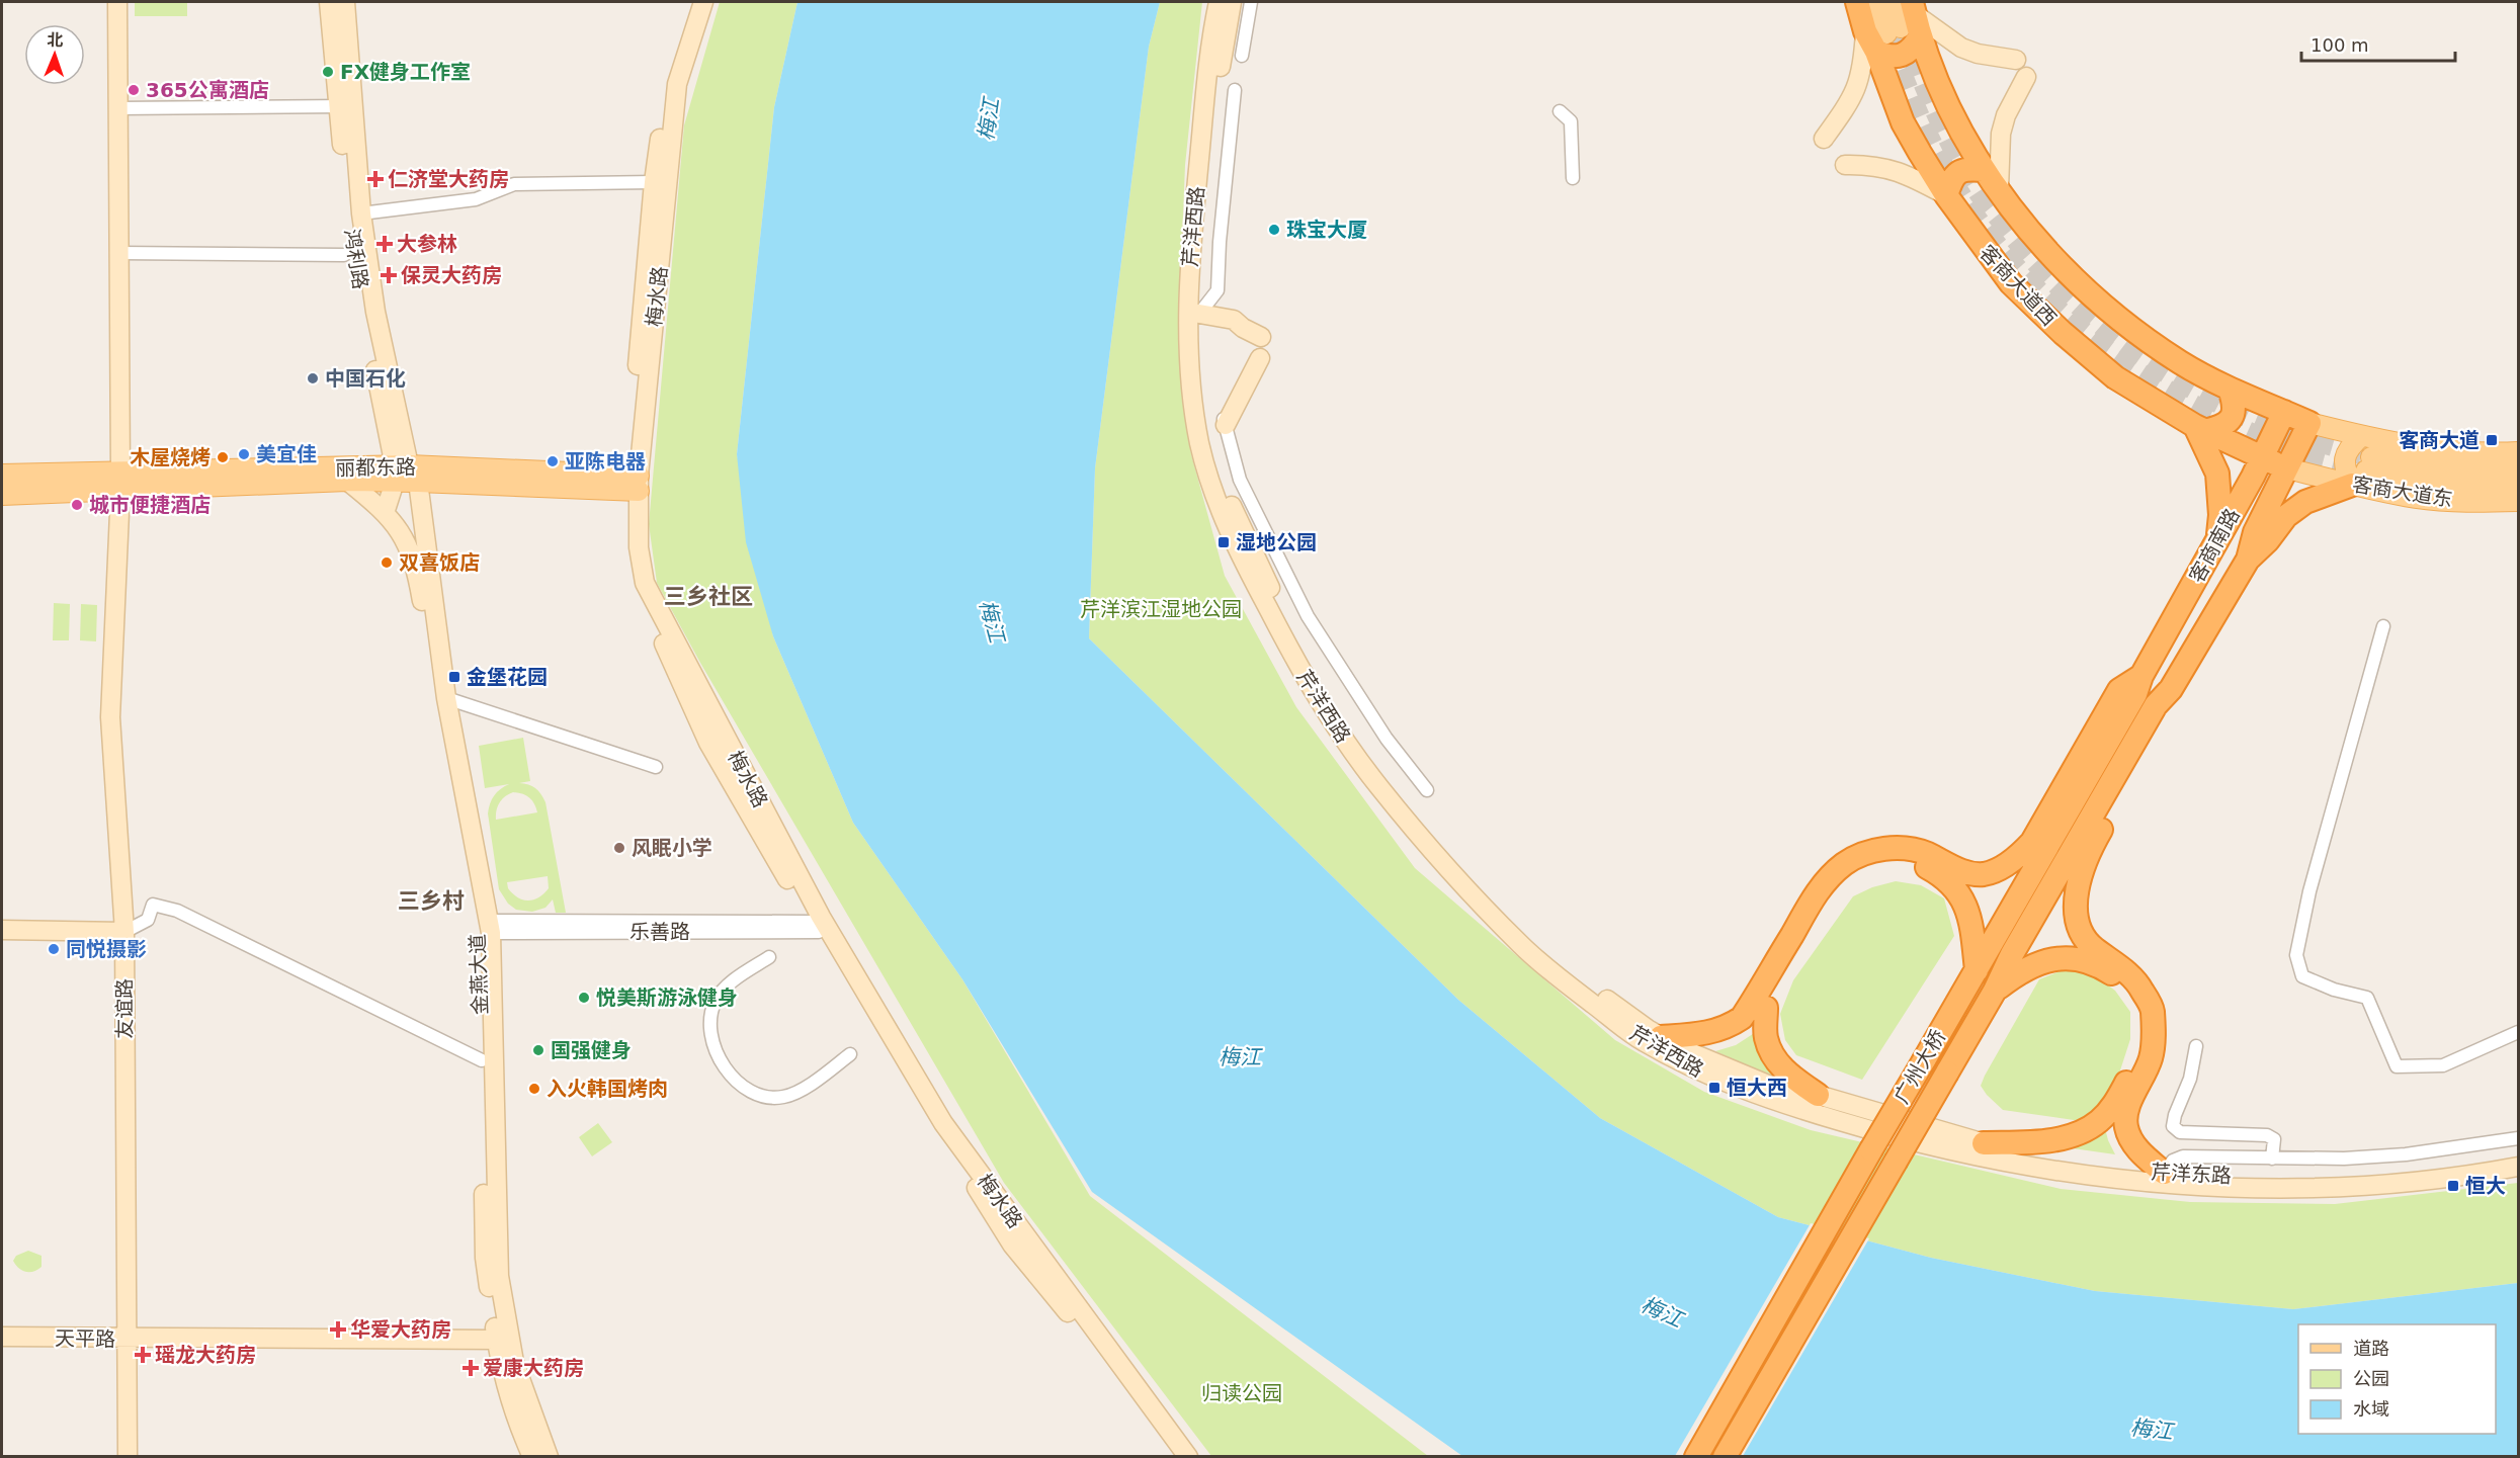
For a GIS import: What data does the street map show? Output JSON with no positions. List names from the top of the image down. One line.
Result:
{"streets":{"highway":["客商大道西","客商南路","广州大桥"],"main road":["芹洋西路","鸿利路","梅水路","丽都东路","客商大道东","金燕大道","友谊路","芹洋东路","天平路"],"street":["乐善路"]},"crossings":[["芹洋西路","芹洋东路"],["鸿利路","丽都东路"],["鸿利路","金燕大道"],["客商大道西","客商大道东"],["客商大道西","客商南路"],["梅水路","丽都东路"],["梅水路","乐善路"],["丽都东路","金燕大道"],["丽都东路","友谊路"],["客商大道东","客商南路"],["客商南路","广州大桥"],["乐善路","金燕大道"],["金燕大道","天平路"],["友谊路","天平路"]],"districts":["三乡社区","三乡村"],"water":["梅江"],"parks":["芹洋滨江湿地公园","归读公园"],"places":{"other":["FX健身工作室","365公寓酒店","珠宝大厦","中国石化","美宜佳","木屋烧烤","亚陈电器","城市便捷酒店","双喜饭店","风眠小学","同悦摄影","悦美斯游泳健身","国强健身","入火韩国烤肉"],"health":["仁济堂大药房","大参林","保灵大药房","华爱大药房","瑶龙大药房","爱康大药房"],"transit":["客商大道","湿地公园","金堡花园","恒大西","恒大"]},"legend":["道路","公园","水域"],"scale_bar":"100 m","north":"top"}
